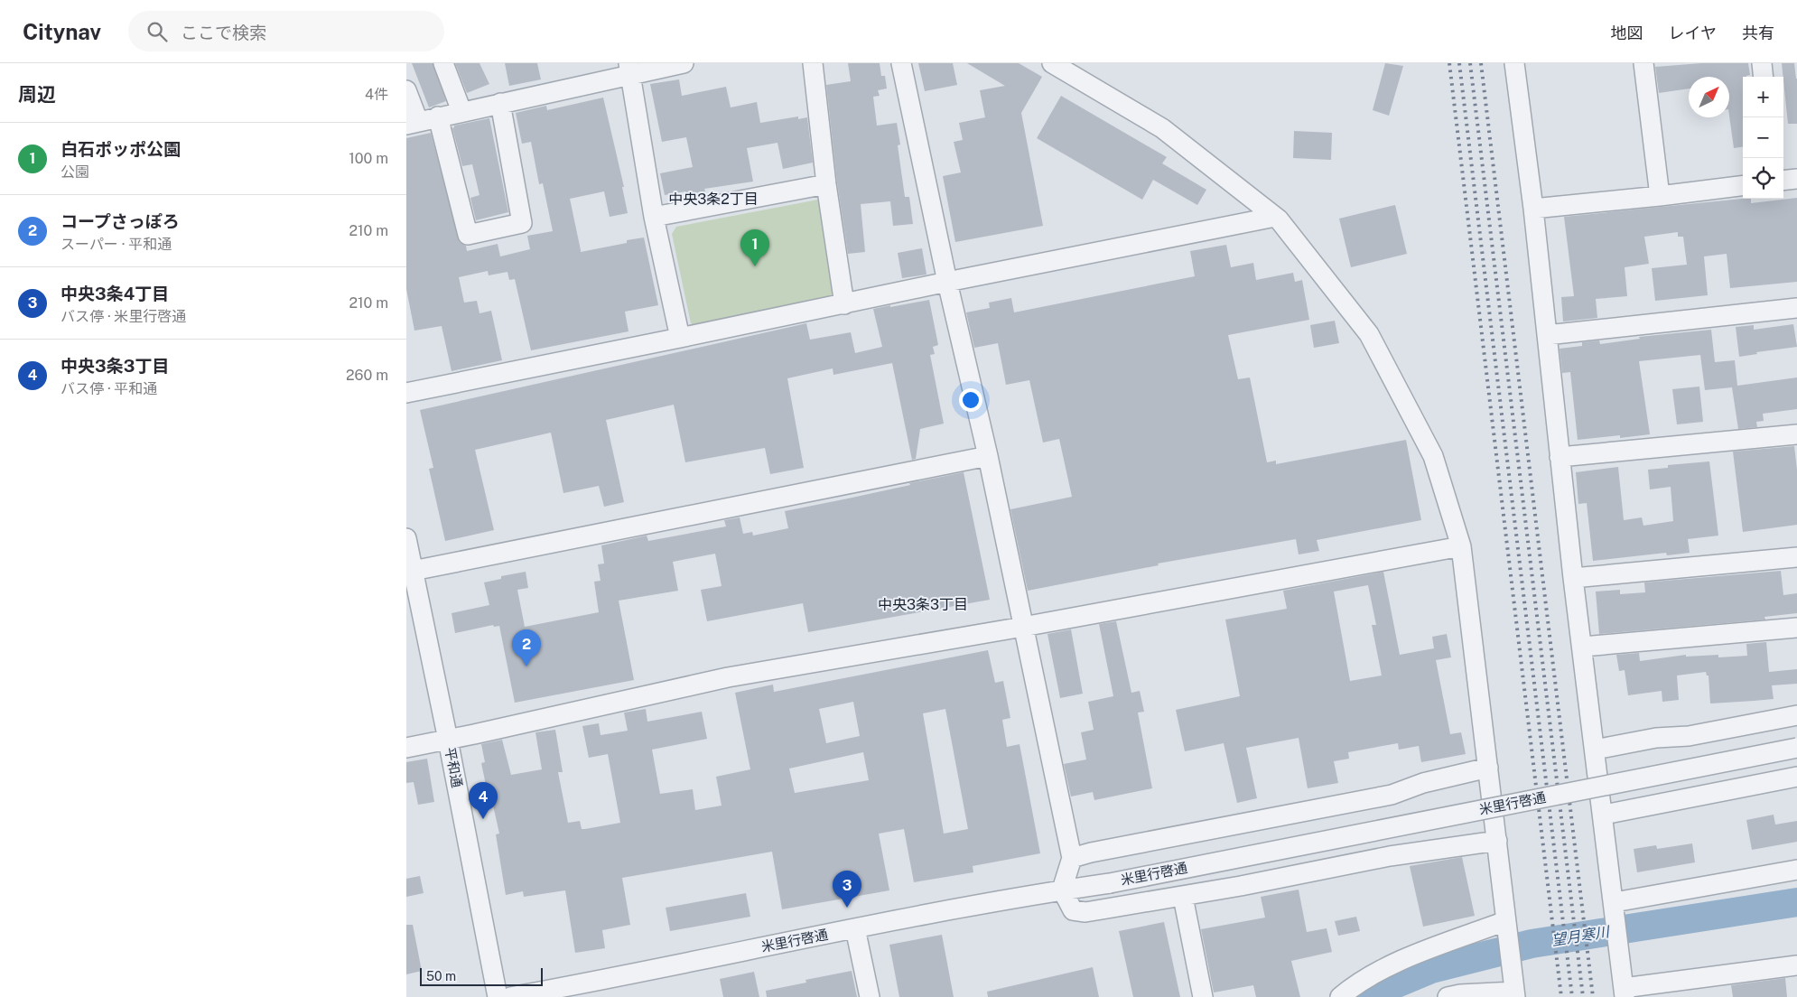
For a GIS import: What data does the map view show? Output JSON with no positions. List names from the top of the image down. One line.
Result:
{"streets":{"street":["平和通","米里行啓通"]},"districts":["中央3条2丁目","中央3条3丁目"],"water":["望月寒川"],"scale_bar":"50 m","north":"top right","page":{"header":"Citynav","search":"ここで検索","nav":["地図","レイヤ","共有"],"heading":["周辺","4件"],"map_buttons":["+","−"],"list":[{"mark":"1","name":"白石ポッポ公園","note":"公園","value":"100 m"},{"mark":"2","name":"コープさっぽろ","note":"スーパー · 平和通","value":"210 m"},{"mark":"3","name":"中央3条4丁目","note":"バス停 · 米里行啓通","value":"210 m"},{"mark":"4","name":"中央3条3丁目","note":"バス停 · 平和通","value":"260 m"}],"pins":["1","2","4","3"],"scale":"50 m"}}
